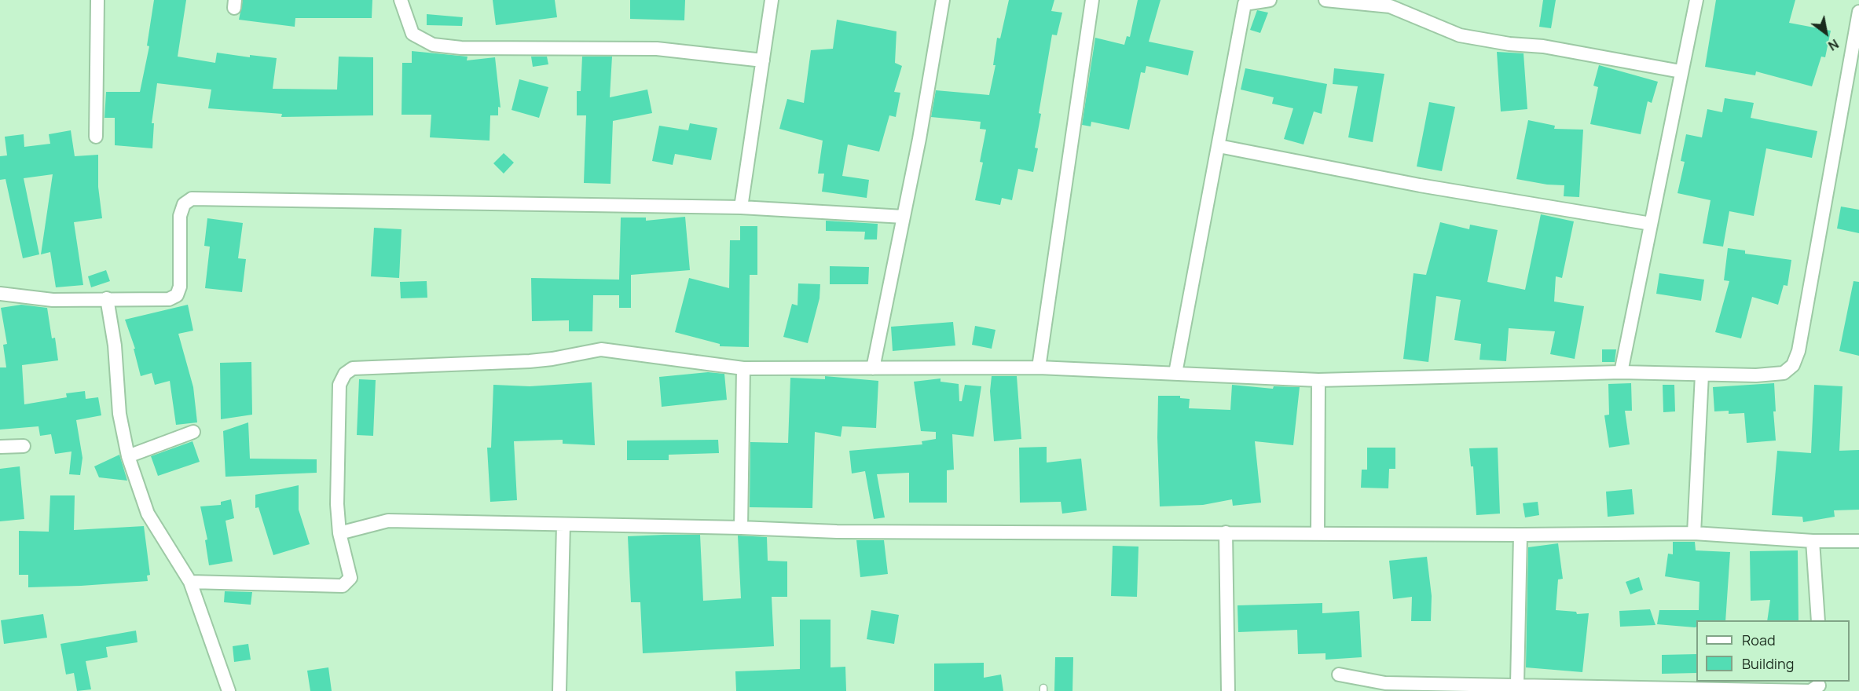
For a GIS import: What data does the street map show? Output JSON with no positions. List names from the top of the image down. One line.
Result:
{"legend":["Road","Building"],"north":"bottom right"}
